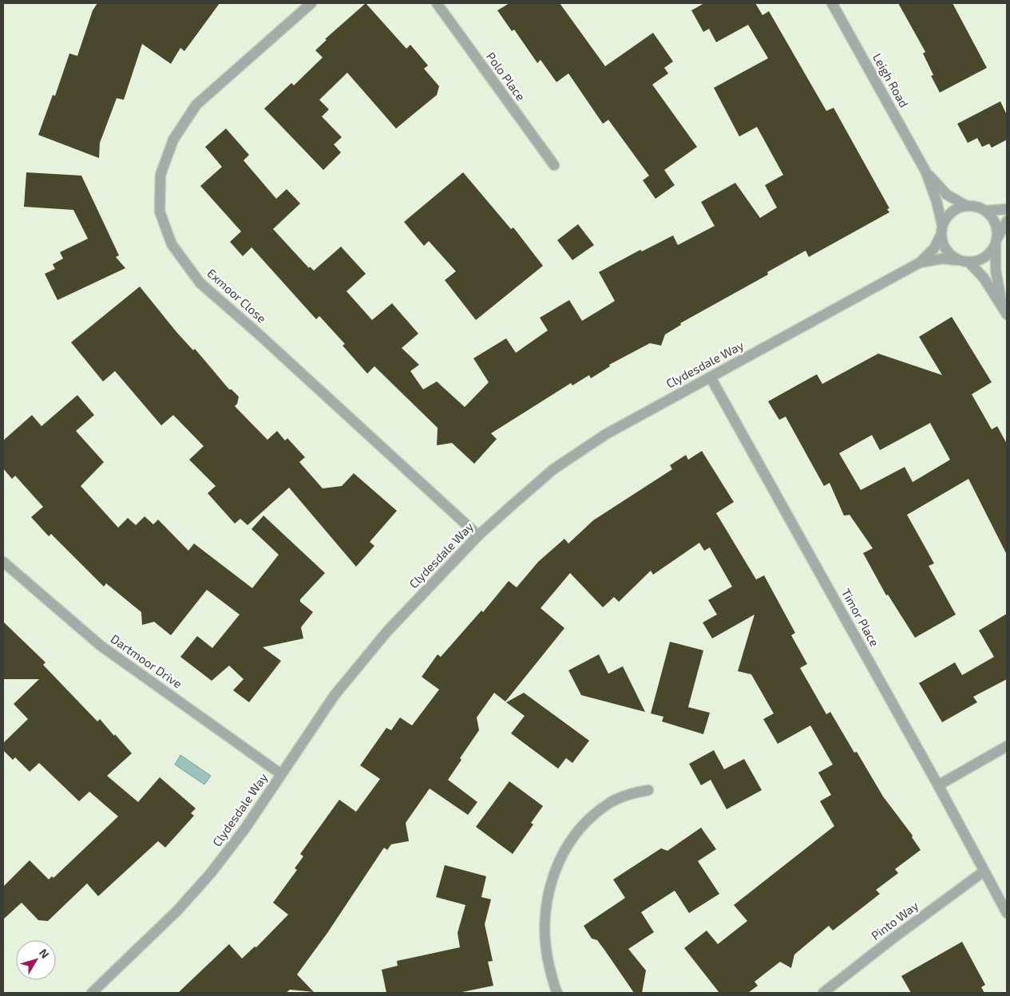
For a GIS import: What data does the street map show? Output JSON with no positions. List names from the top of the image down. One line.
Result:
{"streets":{"street":["Polo Place","Leigh Road","Exmoor Close","Clydesdale Way","Timor Place","Dartmoor Drive","Pinto Way"]},"crossings":[["Leigh Road","Clydesdale Way"],["Exmoor Close","Clydesdale Way"],["Clydesdale Way","Timor Place"],["Clydesdale Way","Dartmoor Drive"],["Timor Place","Pinto Way"]],"north":"top right"}
